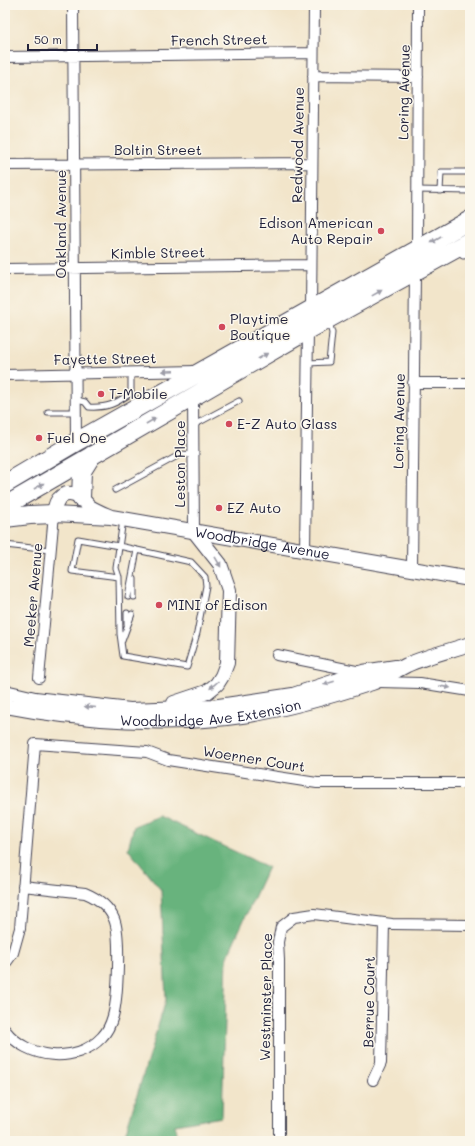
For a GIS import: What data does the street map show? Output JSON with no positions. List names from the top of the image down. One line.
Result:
{"streets":{"main road":["Woodbridge Avenue","Woodbridge Ave Extension"],"street":["French Street","Loring Avenue","Redwood Avenue","Boltin Street","Oakland Avenue","Kimble Street","Fayette Street","Leston Place","Meeker Avenue","Woerner Court","Westminster Place","Berrue Court"]},"crossings":[["French Street","Redwood Avenue"],["French Street","Oakland Avenue"],["Loring Avenue","Woodbridge Avenue"],["Redwood Avenue","Boltin Street"],["Redwood Avenue","Kimble Street"],["Boltin Street","Oakland Avenue"],["Oakland Avenue","Kimble Street"],["Oakland Avenue","Fayette Street"],["Leston Place","Woodbridge Avenue"],["Woodbridge Avenue","Meeker Avenue"],["Westminster Place","Berrue Court"]],"one_way":["Fayette Street"],"places":["Edison American Auto Repair","Playtime Boutique","T-Mobile","E-Z Auto Glass","Fuel One","EZ Auto","MINI of Edison"],"scale_bar":"50 m"}
